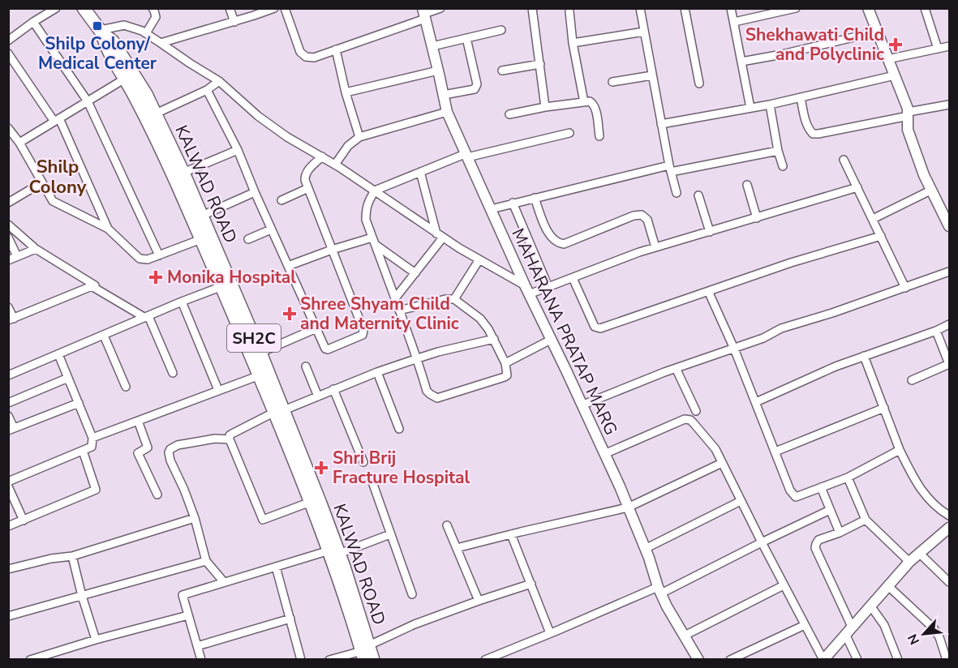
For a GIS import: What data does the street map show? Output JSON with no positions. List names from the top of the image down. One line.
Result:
{"streets":{"main road":["KALWAD ROAD","SH2C"],"street":["MAHARANA PRATAP MARG"]},"districts":["Shilp Colony"],"places":{"transit":["Shilp Colony/ Medical Center"],"health":["Shekhawati Child and Polyclinic","Monika Hospital","Shree Shyam Child and Maternity Clinic","Shri Brij Fracture Hospital"]},"north":"bottom left"}
